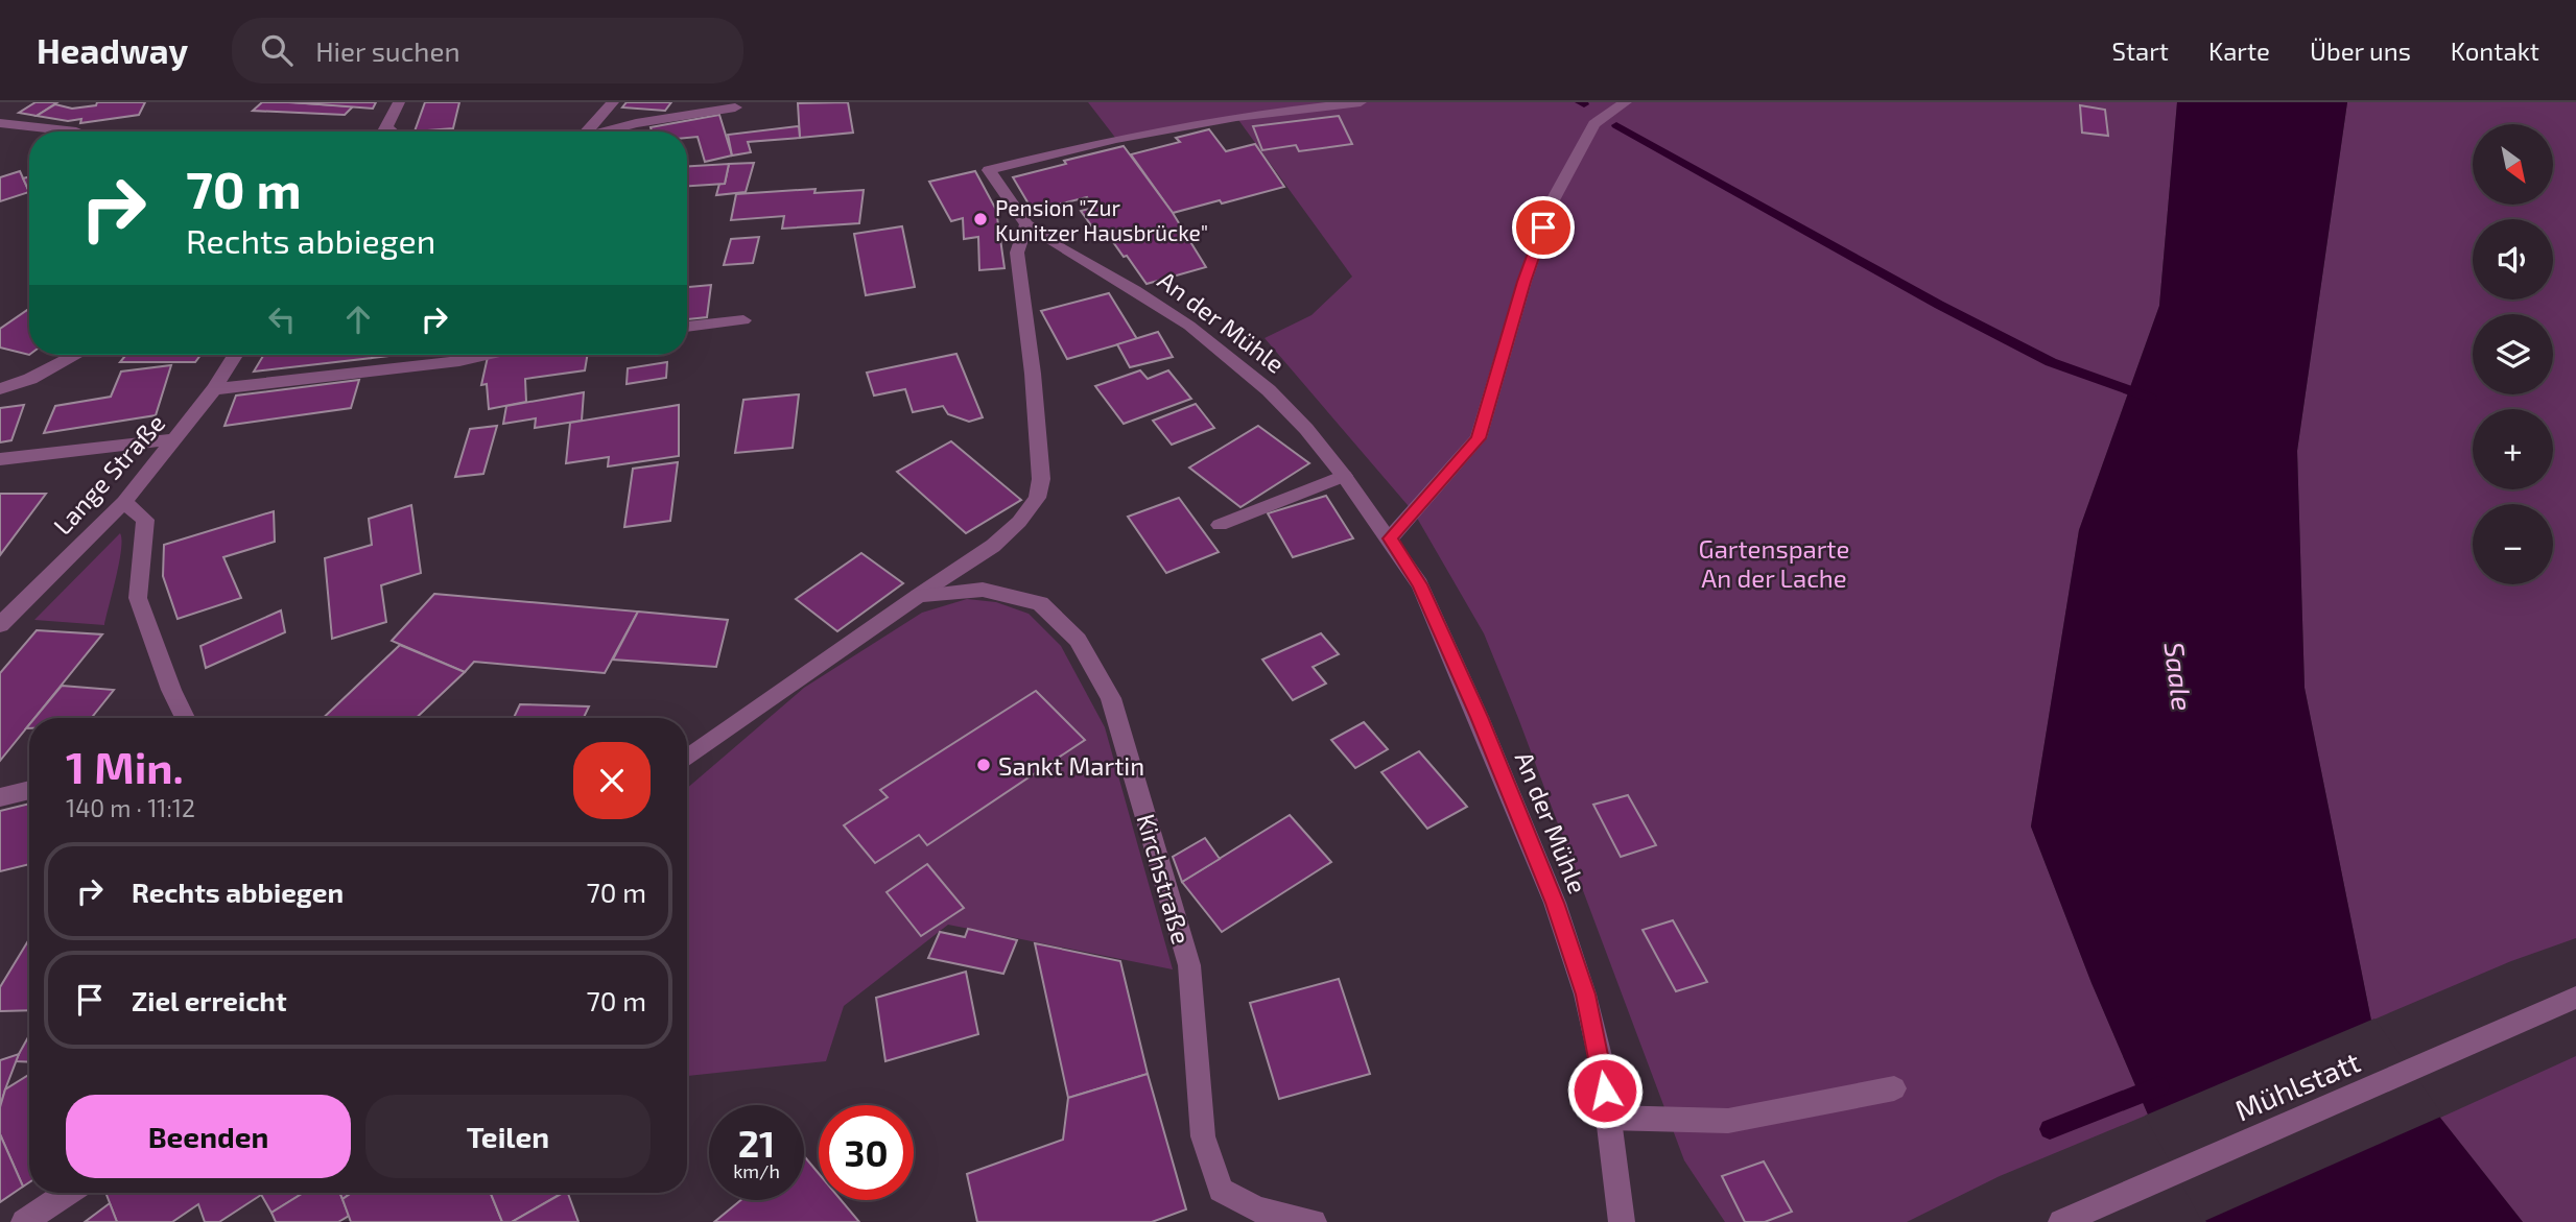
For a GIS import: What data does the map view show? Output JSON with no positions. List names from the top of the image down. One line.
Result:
{"streets":{"street":["An der Mühle","Lange Straße","Kirchstraße","Mühlstatt"]},"water":["Saale"],"parks":["Gartensparte An der Lache"],"places":["Pension \"Zur Kunitzer Hausbrücke\"","Sankt Martin"],"north":"bottom right","page":{"header":"Headway","search":"Hier suchen","nav":["Start","Karte","Über uns","Kontakt"],"map_buttons":["+","−"],"turn":["70 m","Rechts abbiegen"],"heading":["1 Min.","140 m · 11:12"],"list":[{"name":"Rechts abbiegen","value":"70 m"},{"name":"Ziel erreicht","value":"70 m"}],"buttons":["Beenden","Teilen"],"speed":"21 km/h","limit":"30"}}
